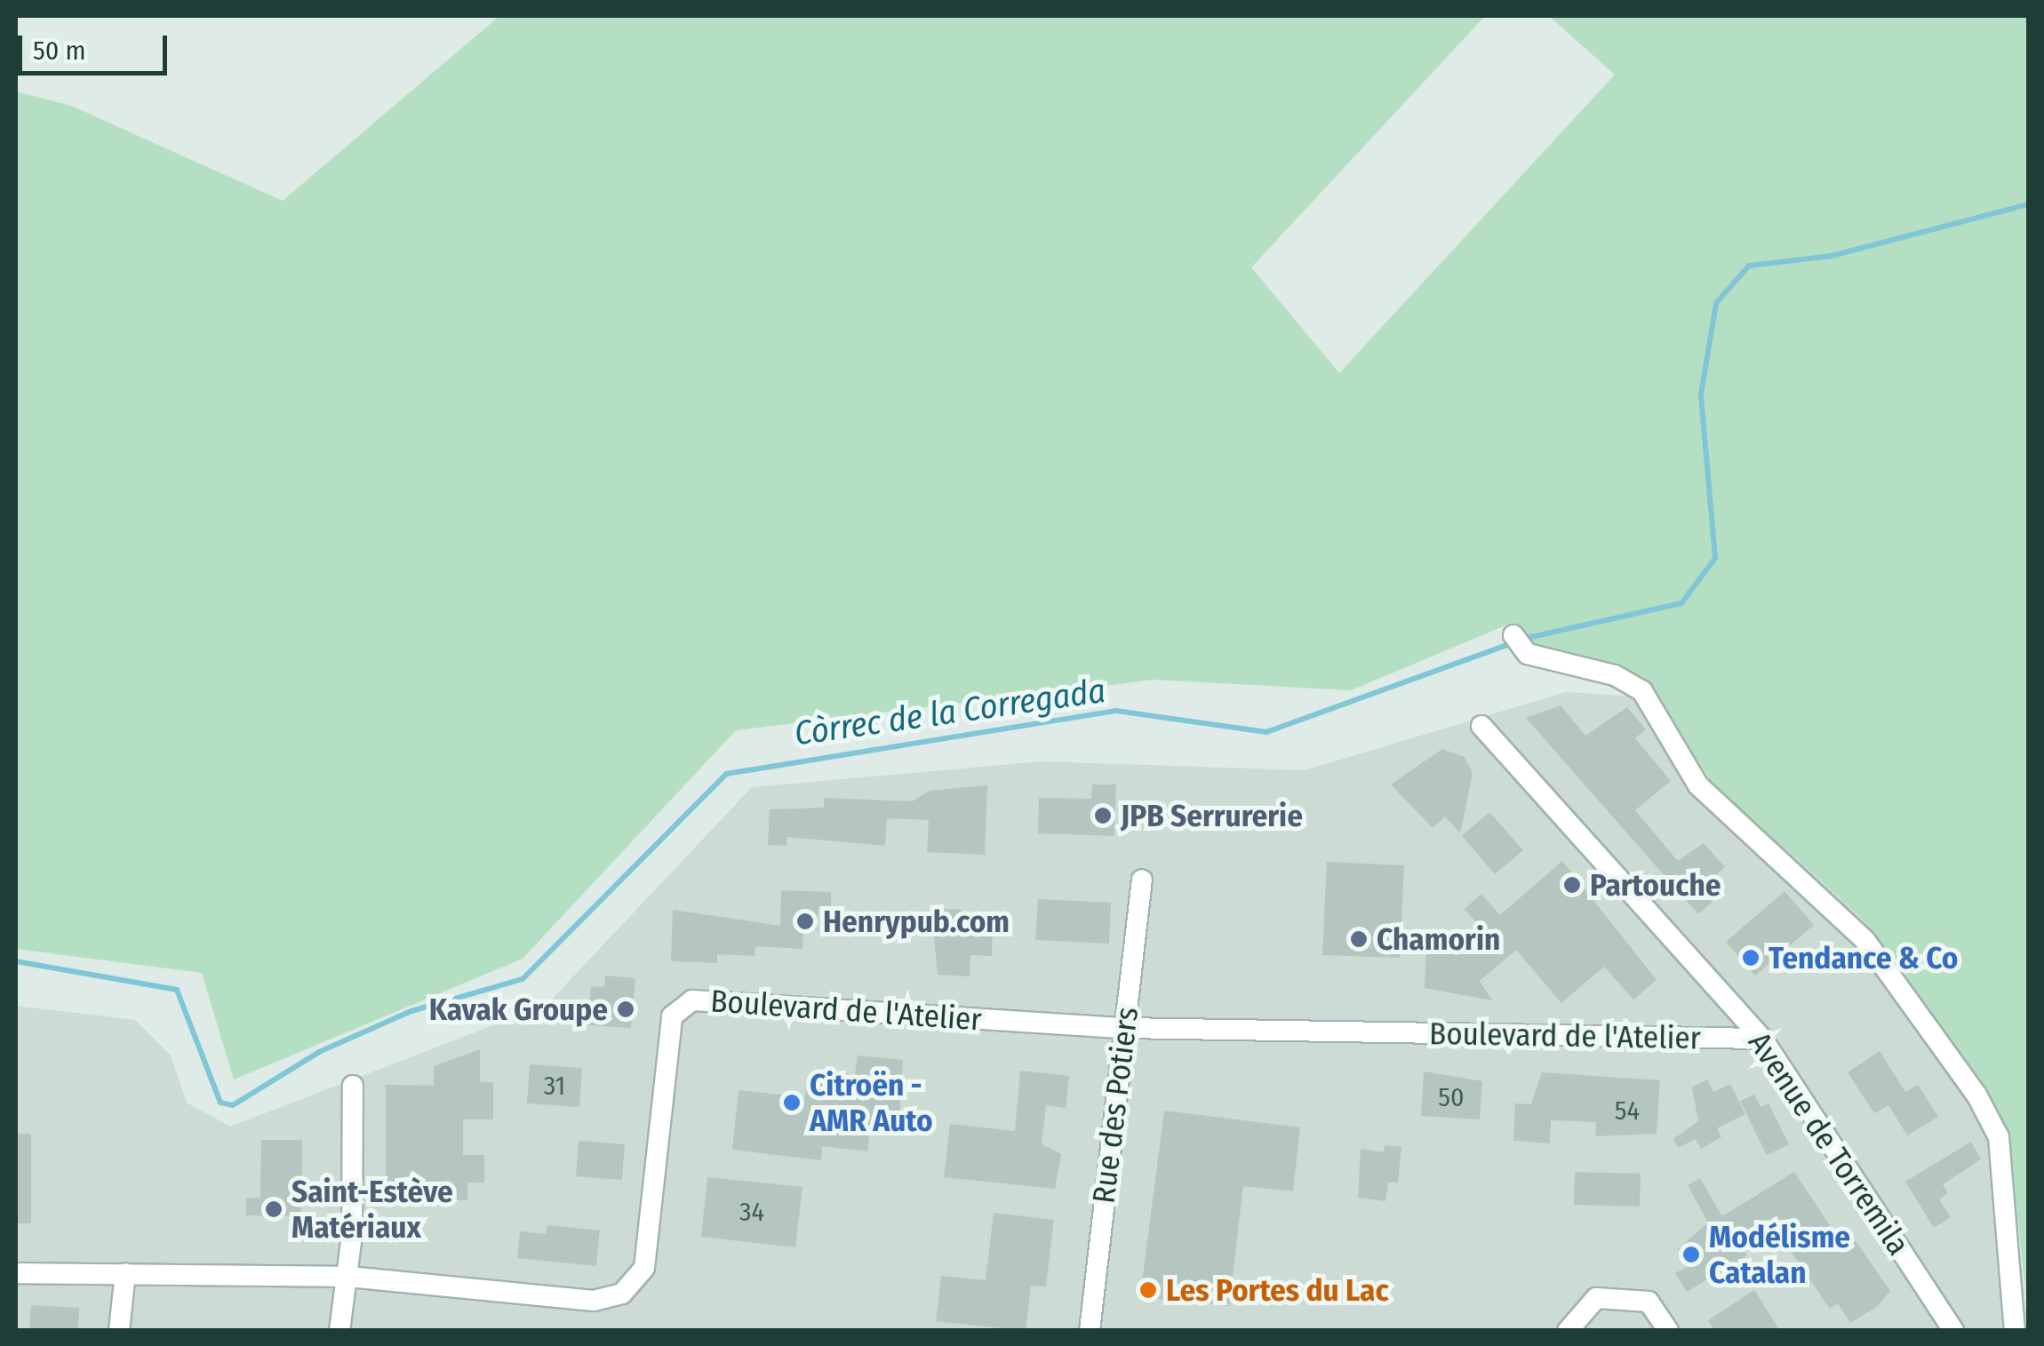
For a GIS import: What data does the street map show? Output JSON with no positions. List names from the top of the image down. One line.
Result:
{"streets":{"street":["Boulevard de l'Atelier","Rue des Potiers","Avenue de Torremila"]},"crossings":[["Boulevard de l'Atelier","Rue des Potiers"],["Boulevard de l'Atelier","Avenue de Torremila"]],"water":["Còrrec de la Corregada"],"places":["JPB Serrurerie","Partouche","Henrypub.com","Chamorin","Tendance & Co","Kavak Groupe","Citroën - AMR Auto","Saint-Estève Matériaux","Modélisme Catalan","Les Portes du Lac"],"house_numbers":["31","50","54","34"],"scale_bar":"50 m"}
